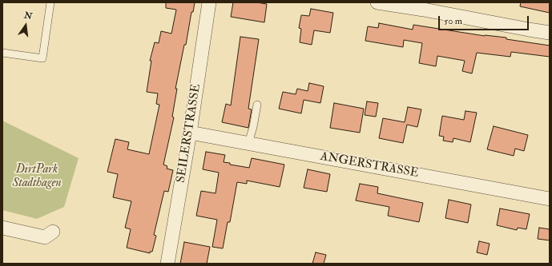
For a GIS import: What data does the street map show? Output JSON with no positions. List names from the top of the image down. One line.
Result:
{"streets":{"street":["SEILERSTRASSE","ANGERSTRASSE"]},"crossings":[["SEILERSTRASSE","ANGERSTRASSE"]],"parks":["DirtPark Stadthagen"],"scale_bar":"50 m","north":"top"}
